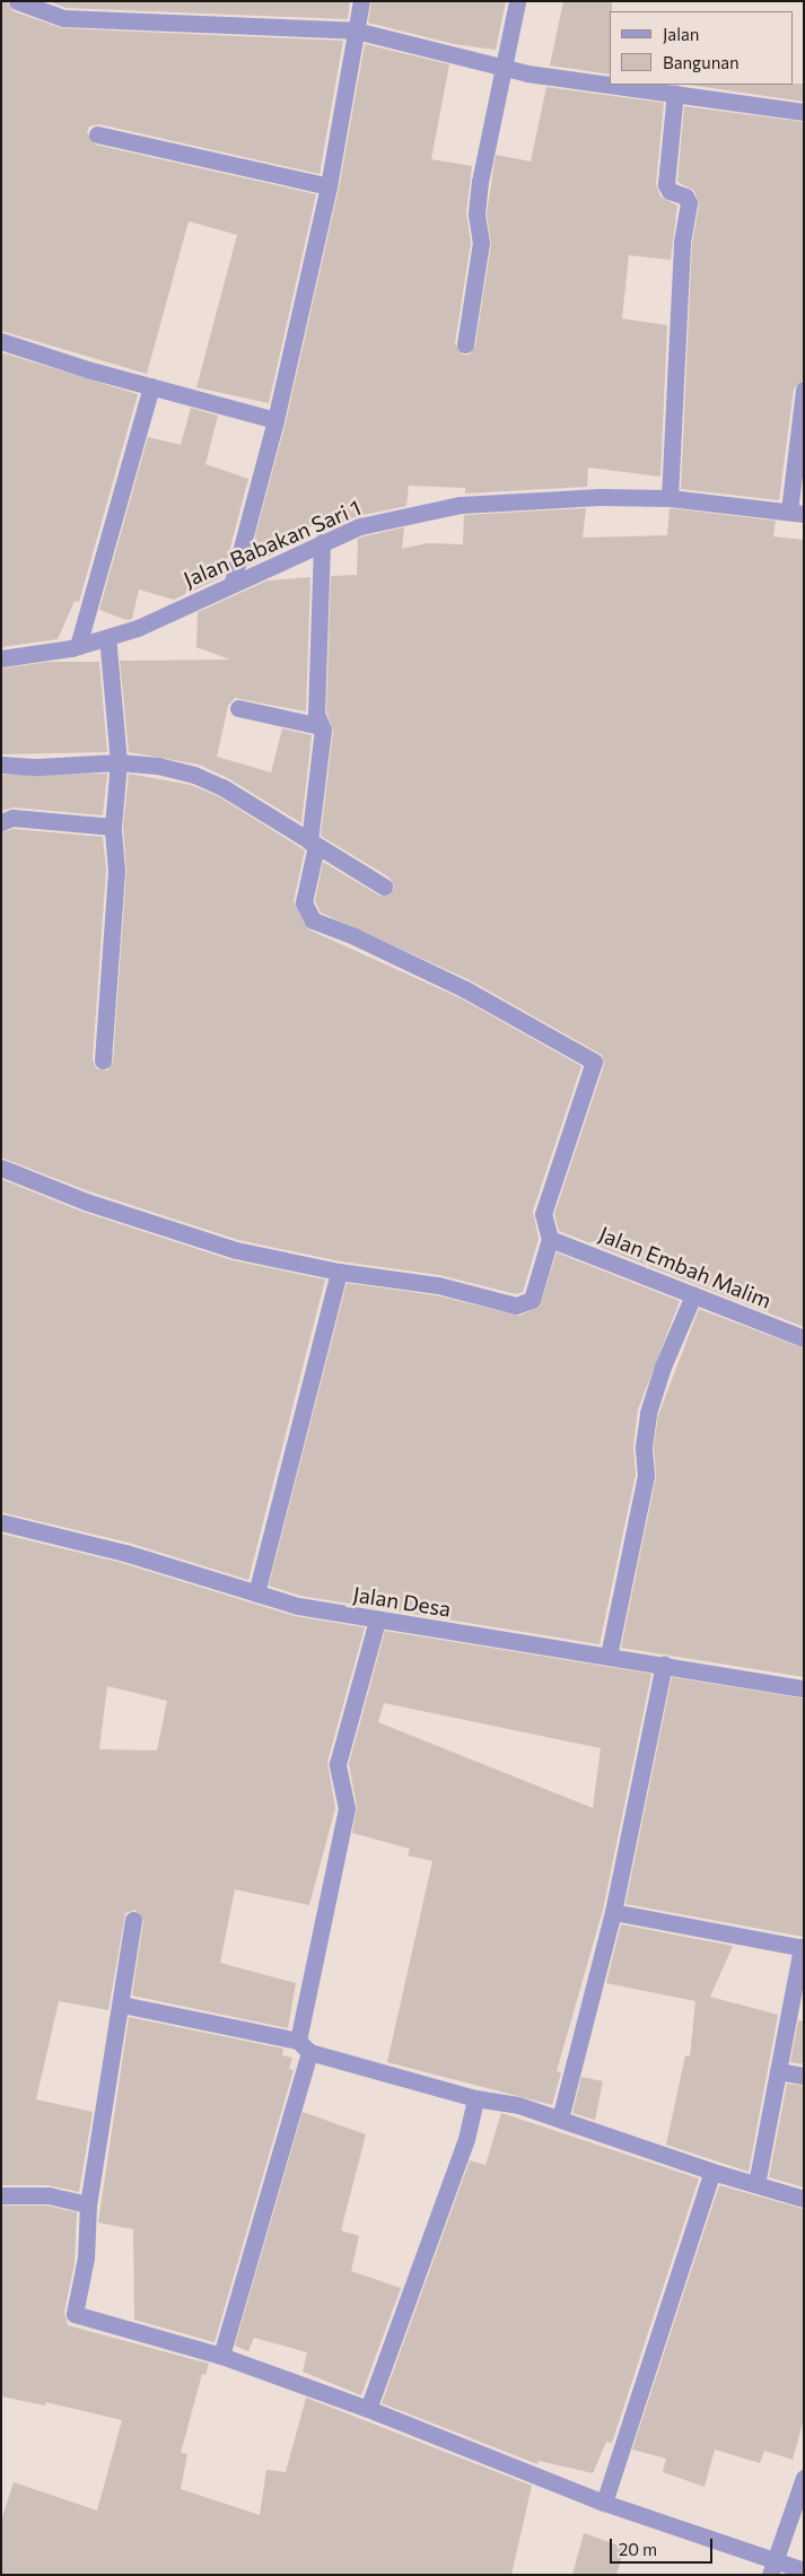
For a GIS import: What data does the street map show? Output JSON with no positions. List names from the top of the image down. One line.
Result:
{"streets":{"street":["Jalan Babakan Sari 1","Jalan Embah Malim","Jalan Desa"]},"legend":["Jalan","Bangunan"],"scale_bar":"20 m"}
